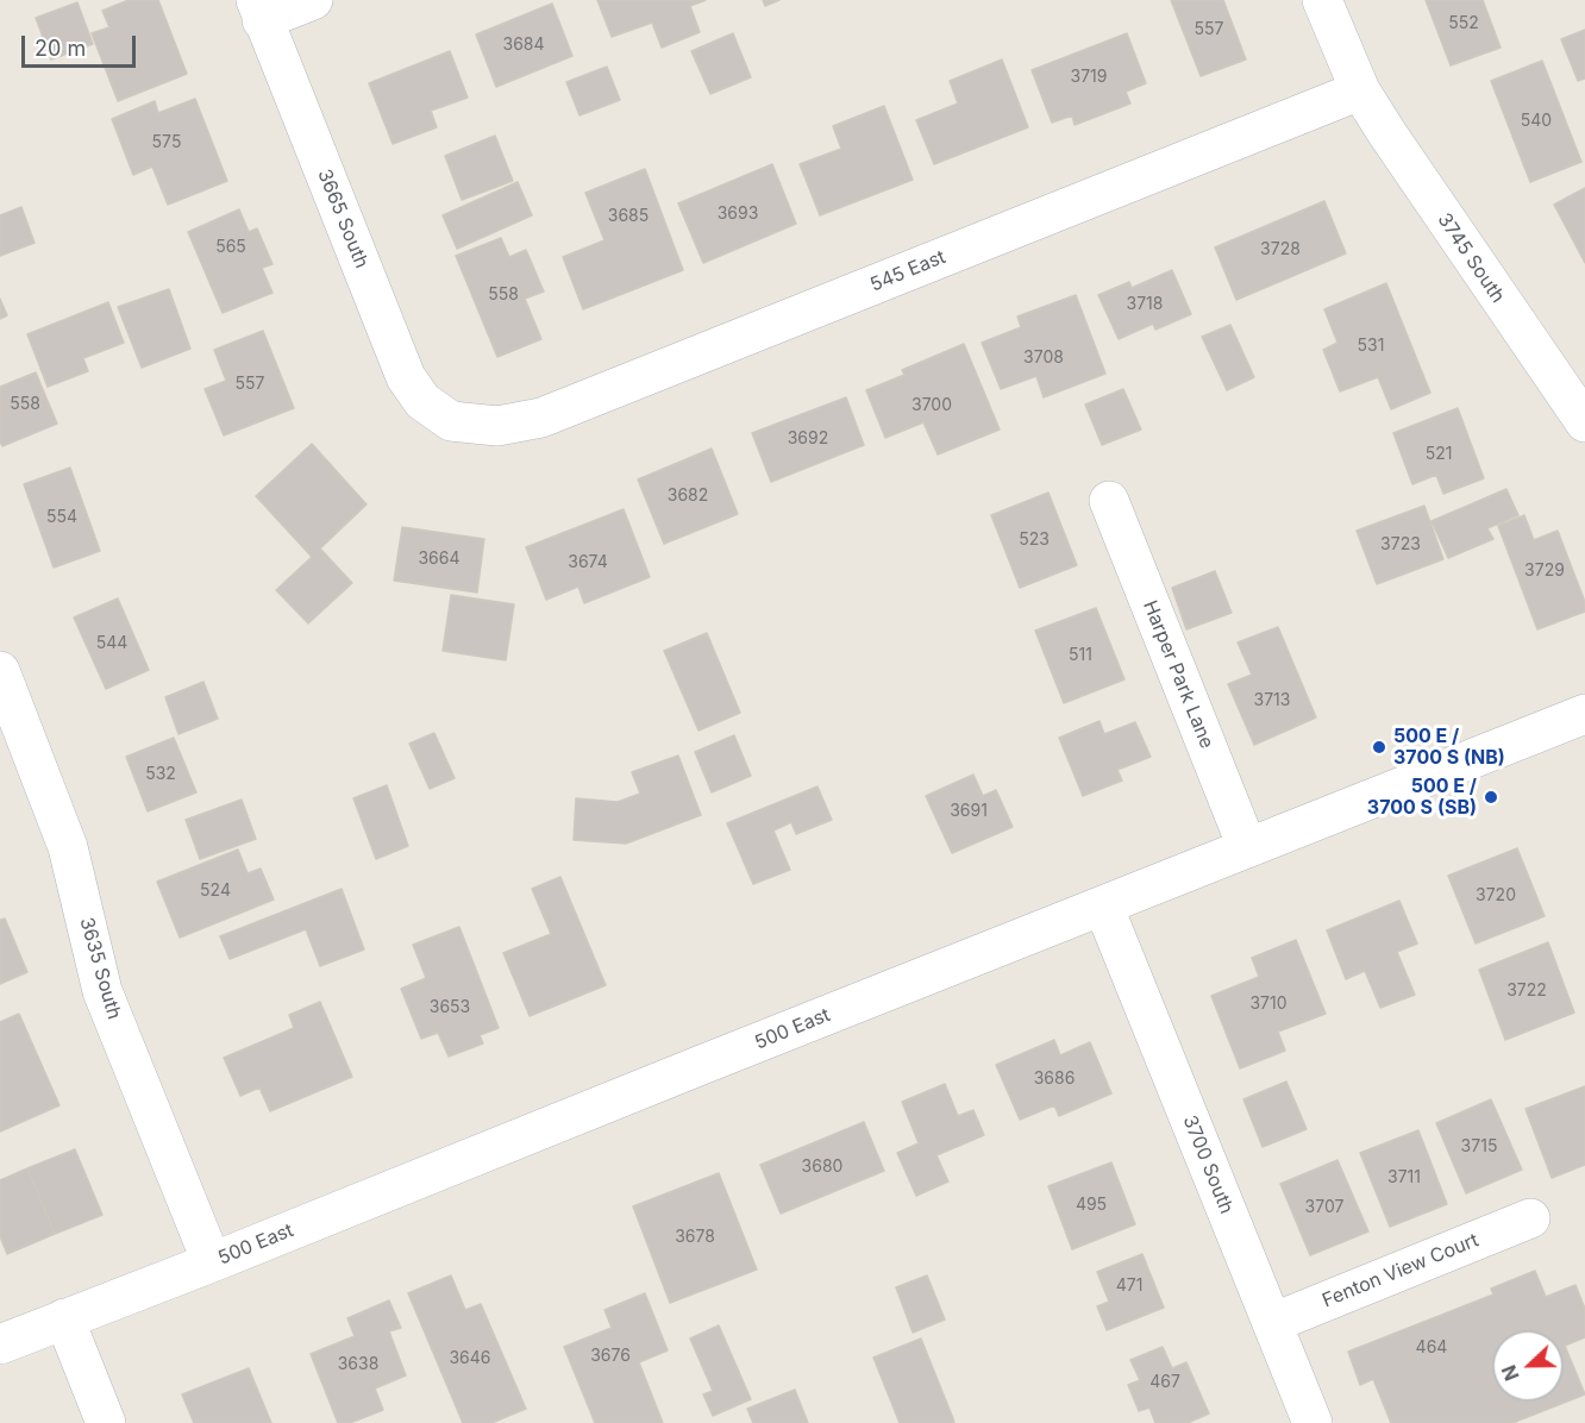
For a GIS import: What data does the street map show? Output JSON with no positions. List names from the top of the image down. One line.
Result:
{"streets":{"street":["3665 South","3745 South","545 East","Harper Park Lane","3635 South","500 East","3700 South","Fenton View Court"]},"crossings":[["3665 South","545 East"],["3745 South","545 East"],["Harper Park Lane","500 East"],["3635 South","500 East"],["500 East","3700 South"],["3700 South","Fenton View Court"]],"places":["500 E / 3700 S (NB)","500 E / 3700 S (SB)"],"house_numbers":["552","557","3684","3719","540","575","3693","3685","565","3728","558","3718","531","3708","557","558","3700","3692","521","3682","554","523","3723","3664","3674","3729","544","511","3713","532","3691","524","3720","3722","3710","3653","3686","3715","3680","3711","495","3707","3678","471","464","3676","3646","3638","467"],"scale_bar":"20 m","north":"left"}
